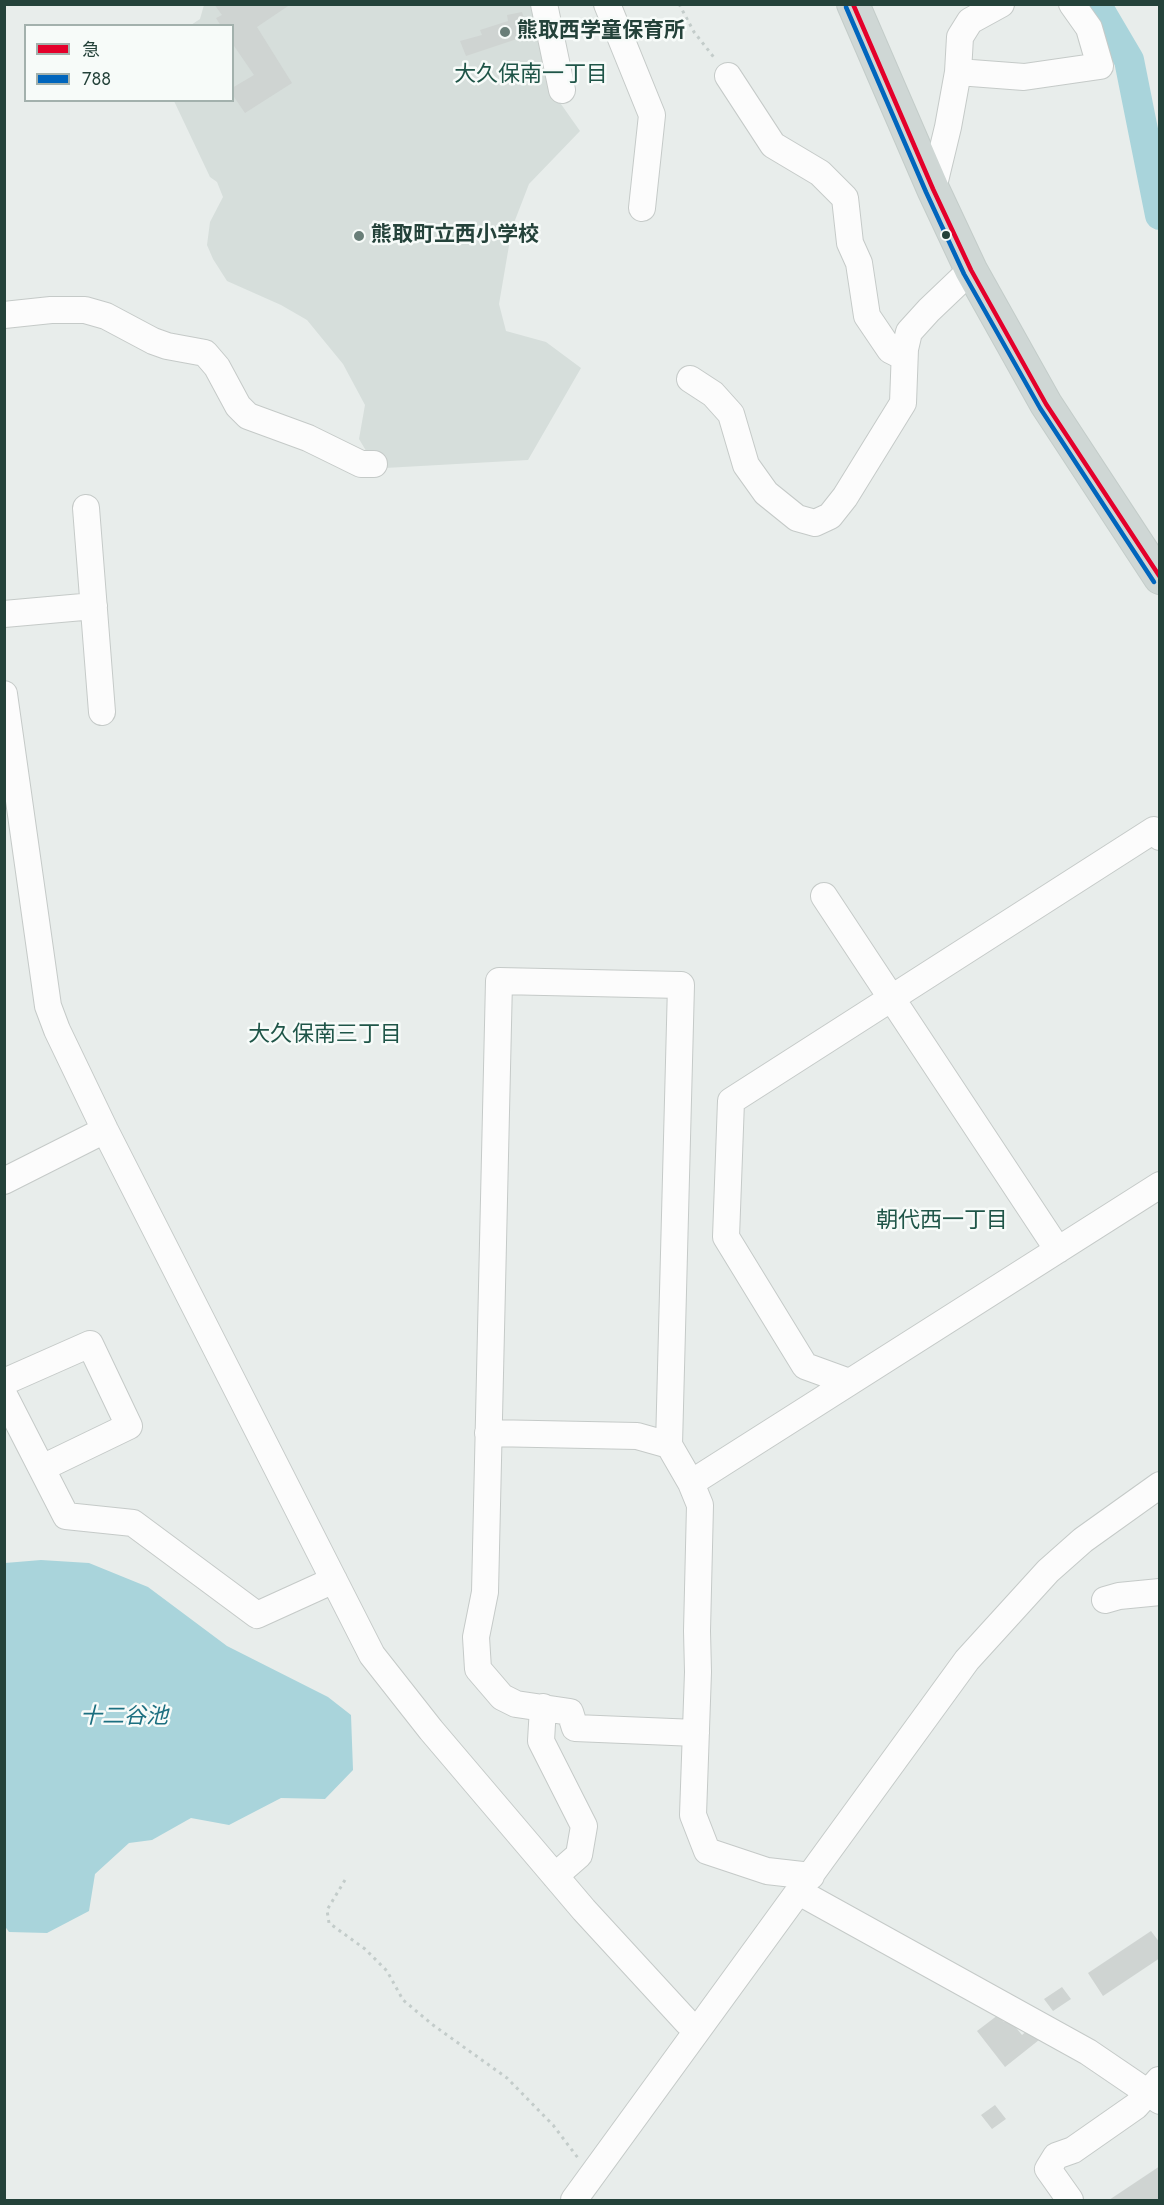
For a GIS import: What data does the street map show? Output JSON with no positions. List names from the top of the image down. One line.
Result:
{"districts":["大久保南一丁目","大久保南三丁目","朝代西一丁目"],"water":["十二谷池"],"places":["熊取西学童保育所","熊取町立西小学校"],"lines":["transit line 急","transit line 788"],"legend":["急","788"]}
